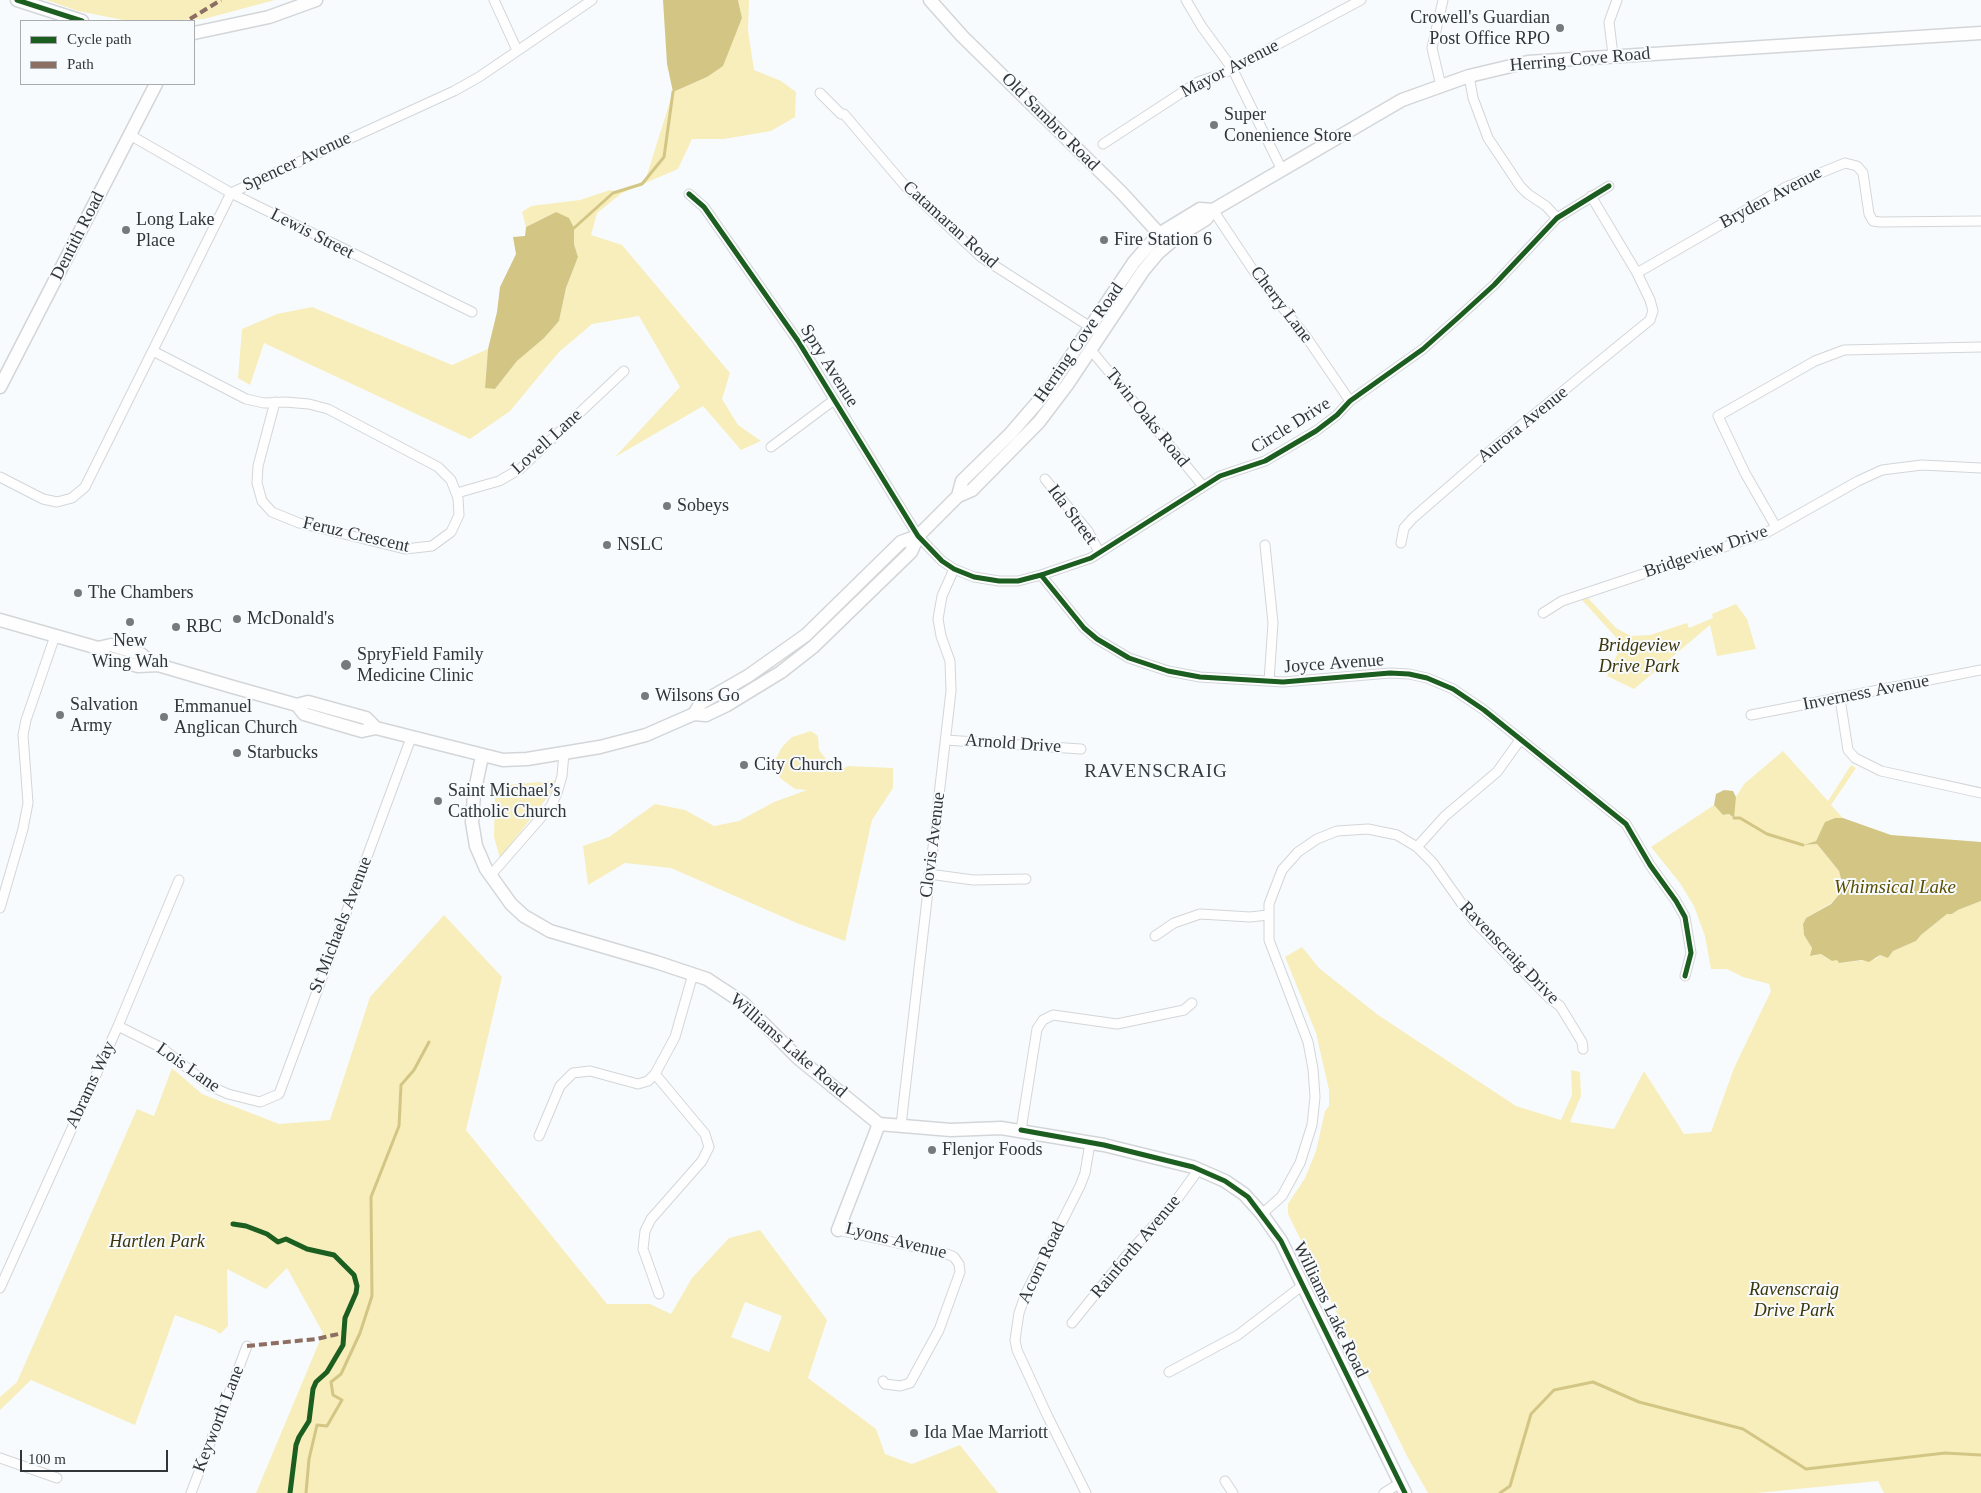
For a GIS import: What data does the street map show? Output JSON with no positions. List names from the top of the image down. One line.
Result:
{"streets":{"main road":["Herring Cove Road","Old Sambro Road","Dentith Road","Williams Lake Road","Lyons Avenue"],"street":["Mayor Avenue","Spencer Avenue","Bryden Avenue","Catamaran Road","Lewis Street","Cherry Lane","Spry Avenue","Twin Oaks Road","Aurora Avenue","Circle Drive","Lovell Lane","Ida Street","Feruz Crescent","Bridgeview Drive","Joyce Avenue","Inverness Avenue","Arnold Drive","Clovis Avenue","St Michaels Avenue","Ravenscraig Drive","Lois Lane","Abrams Way","Rainforth Avenue","Acorn Road","Keyworth Lane"]},"crossings":[["Herring Cove Road","Old Sambro Road"],["Herring Cove Road","Catamaran Road"],["Herring Cove Road","Cherry Lane"],["Herring Cove Road","Spry Avenue"],["Herring Cove Road","Twin Oaks Road"],["Herring Cove Road","Circle Drive"],["Herring Cove Road","St Michaels Avenue"],["Herring Cove Road","Williams Lake Road"],["Spencer Avenue","Lewis Street"],["Bryden Avenue","Aurora Avenue"],["Lewis Street","Dentith Road"],["Cherry Lane","Circle Drive"],["Spry Avenue","Circle Drive"],["Twin Oaks Road","Circle Drive"],["Circle Drive","Ida Street"],["Circle Drive","Joyce Avenue"],["Circle Drive","Clovis Avenue"],["Lovell Lane","Feruz Crescent"],["Arnold Drive","Clovis Avenue"],["Clovis Avenue","Williams Lake Road"],["St Michaels Avenue","Lois Lane"],["Ravenscraig Drive","Williams Lake Road"],["Williams Lake Road","Lyons Avenue"],["Williams Lake Road","Rainforth Avenue"],["Williams Lake Road","Acorn Road"],["Lois Lane","Abrams Way"]],"districts":["RAVENSCRAIG"],"water":["Whimsical Lake"],"parks":["Bridgeview Drive Park","Hartlen Park","Ravenscraig Drive Park"],"places":["Crowell's Guardian Post Office RPO","Super Conenience Store","Long Lake Place","Fire Station 6","Sobeys","NSLC","The Chambers","McDonald's","New Wing Wah","RBC","SpryField Family Medicine Clinic","Wilsons Go","Salvation Army","Emmanuel Anglican Church","Starbucks","City Church","Saint Michael’s Catholic Church","Flenjor Foods","Ida Mae Marriott"],"legend":["Cycle path","Path"],"scale_bar":"100 m"}
